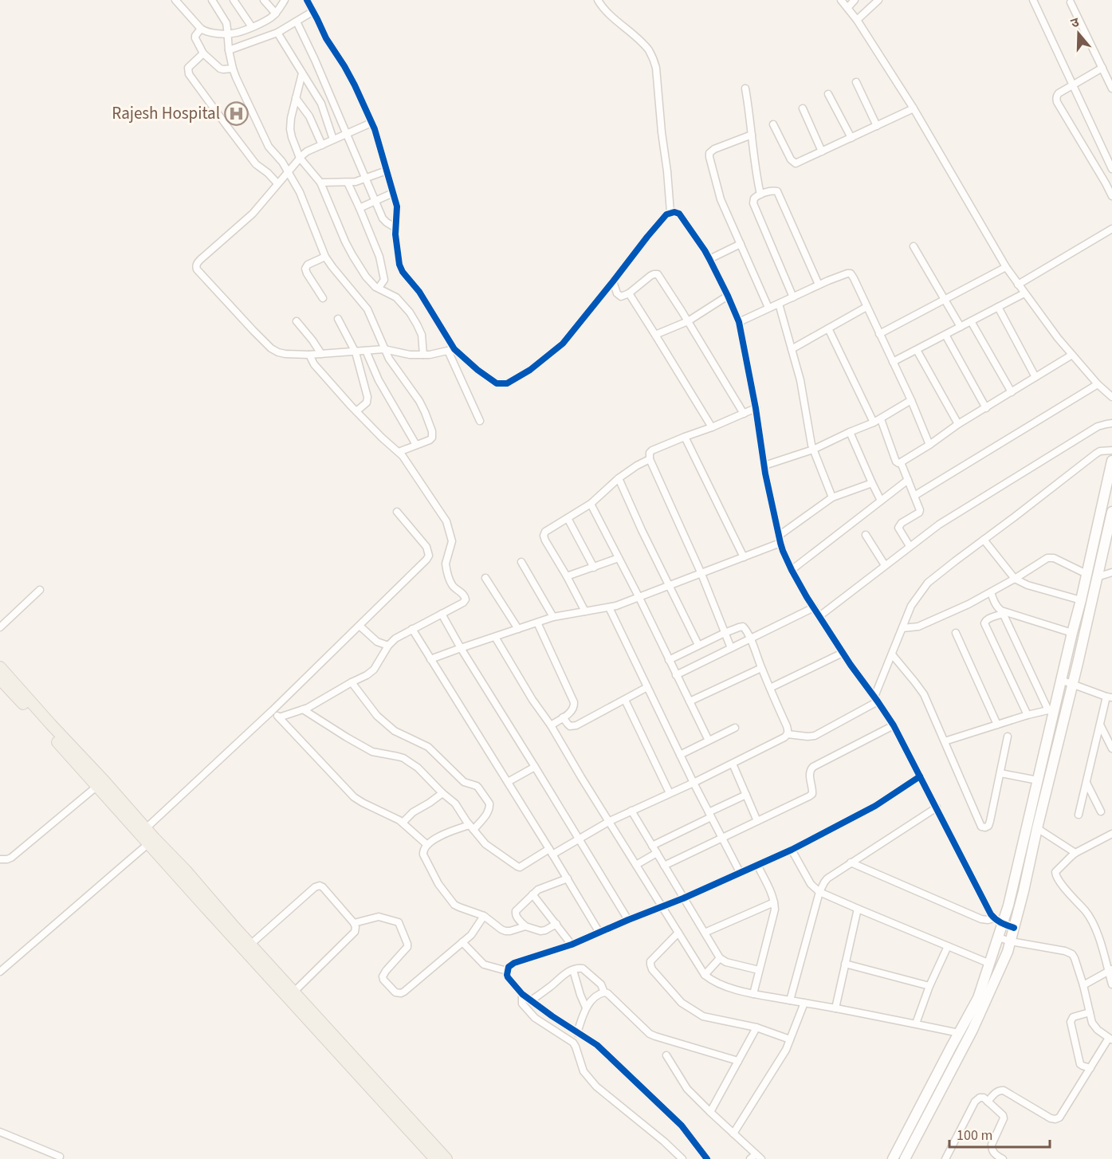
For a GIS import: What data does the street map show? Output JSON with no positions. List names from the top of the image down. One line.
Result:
{"places":{"hospital":["Rajesh Hospital"]},"scale_bar":"100 m","north":"top"}
